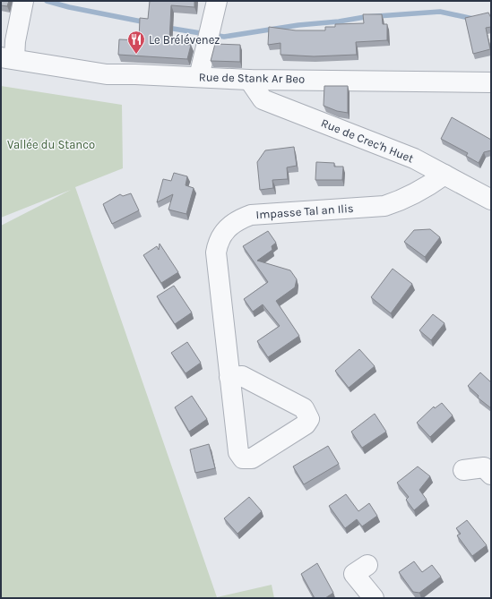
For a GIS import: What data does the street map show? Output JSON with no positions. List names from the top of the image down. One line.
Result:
{"streets":{"street":["Rue de Stank Ar Beo","Rue de Crec'h Huet","Impasse Tal an Ilis"]},"crossings":[["Rue de Stank Ar Beo","Rue de Crec'h Huet"],["Rue de Crec'h Huet","Impasse Tal an Ilis"]],"parks":["Vallée du Stanco"],"places":{"restaurant":["Le Brélévenez"]}}
